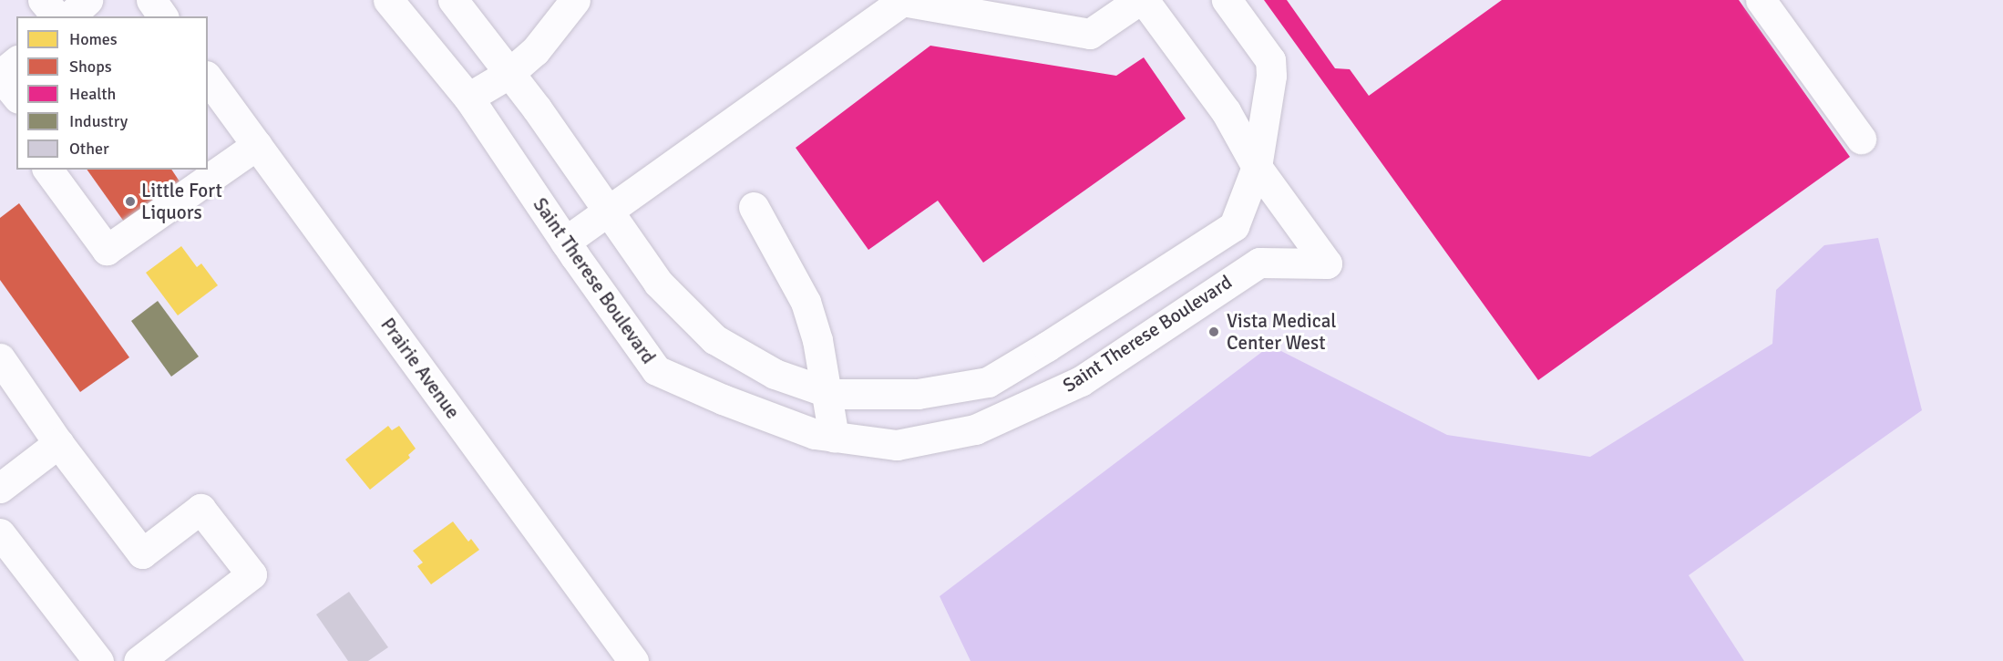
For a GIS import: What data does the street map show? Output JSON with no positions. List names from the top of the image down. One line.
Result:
{"streets":{"street":["Saint Therese Boulevard","Prairie Avenue"]},"places":["Little Fort Liquors","Vista Medical Center West"],"legend":["Homes","Shops","Health","Industry","Other"]}
